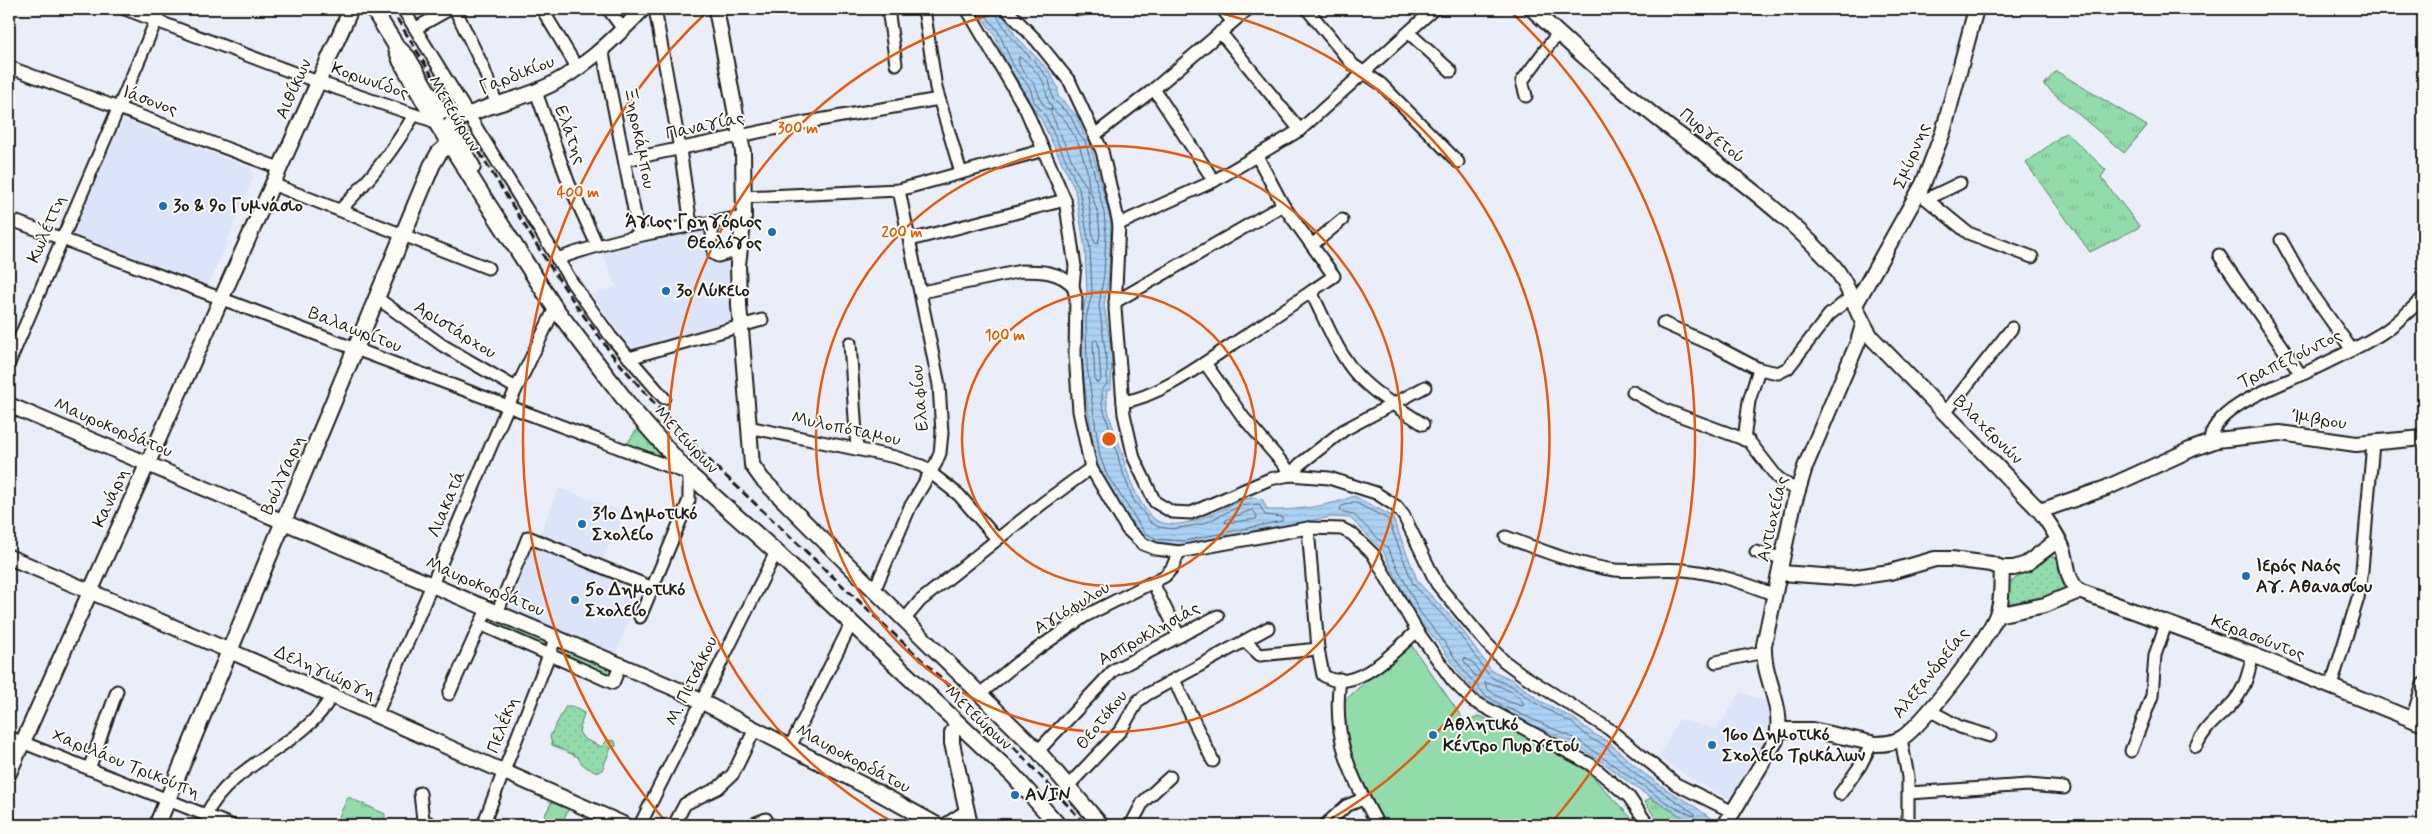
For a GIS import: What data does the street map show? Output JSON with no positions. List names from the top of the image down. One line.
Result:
{"streets":{"main road":["Μετεώρων","Βούλγαρη"],"street":["Γαρδικίου","Κορωνίδος","Αιθίκων","Ιάσονος","Παναγίας","Ελάτης","Πυργετού","Ξηροκάμπου","Σμύρνης","Κωλέττη","Βαλαωρίτου","Αριστάρχου","Τραπεζούντος","Ελαφίου","Ίμβρου","Μαυροκορδάτου","Μυλοπόταμου","Βλαχερνών","Κανάρη","Λιακατά","Αντιοχείας","Αγιόφυλου","Ασπροκλησιάς","Κερασούντος","Δεληγιώργη","Αλεξανδρείας","Μ. Πιτσάκου","Θεοτόκου","Πελέκη","Χαριλάου Τρικούπη"]},"crossings":[["Γαρδικίου","Ελάτης"],["Γαρδικίου","Ξηροκάμπου"],["Κορωνίδος","Αιθίκων"],["Κορωνίδος","Μετεώρων"],["Κορωνίδος","Κωλέττη"],["Αιθίκων","Ιάσονος"],["Αιθίκων","Κανάρη"],["Ιάσονος","Κωλέττη"],["Μετεώρων","Βαλαωρίτου"],["Μετεώρων","Βούλγαρη"],["Μετεώρων","Λιακατά"],["Μετεώρων","Μ. Πιτσάκου"],["Παναγίας","Ξηροκάμπου"],["Πυργετού","Σμύρνης"],["Πυργετού","Βλαχερνών"],["Σμύρνης","Βλαχερνών"],["Κωλέττη","Βαλαωρίτου"],["Βαλαωρίτου","Βούλγαρη"],["Βαλαωρίτου","Κανάρη"],["Βαλαωρίτου","Λιακατά"],["Αριστάρχου","Βούλγαρη"],["Αριστάρχου","Λιακατά"],["Τραπεζούντος","Ίμβρου"],["Ελαφίου","Μυλοπόταμου"],["Μαυροκορδάτου","Βούλγαρη"],["Μαυροκορδάτου","Κανάρη"],["Μαυροκορδάτου","Λιακατά"],["Μαυροκορδάτου","Μ. Πιτσάκου"],["Μαυροκορδάτου","Πελέκη"],["Βλαχερνών","Αντιοχείας"],["Βλαχερνών","Κερασούντος"],["Βούλγαρη","Δεληγιώργη"],["Βούλγαρη","Χαριλάου Τρικούπη"],["Κανάρη","Δεληγιώργη"],["Κανάρη","Χαριλάου Τρικούπη"],["Λιακατά","Δεληγιώργη"],["Αντιοχείας","Αλεξανδρείας"],["Δεληγιώργη","Πελέκη"]],"places":["3ο & 9ο Γυμνάσιο","Άγιος Γρηγόριος Θεολόγος","3ο Λύκειο","31ο Δημοτικό Σχολείο","Ιερός Ναός Αγ. Αθανασίου","5ο Δημοτικό Σχολείο","Αθλητικό Κέντρο Πυργετού","16ο Δημοτικό Σχολείο Τρικάλων","AVIN"],"rings":["300 m","400 m","200 m","100 m"]}
